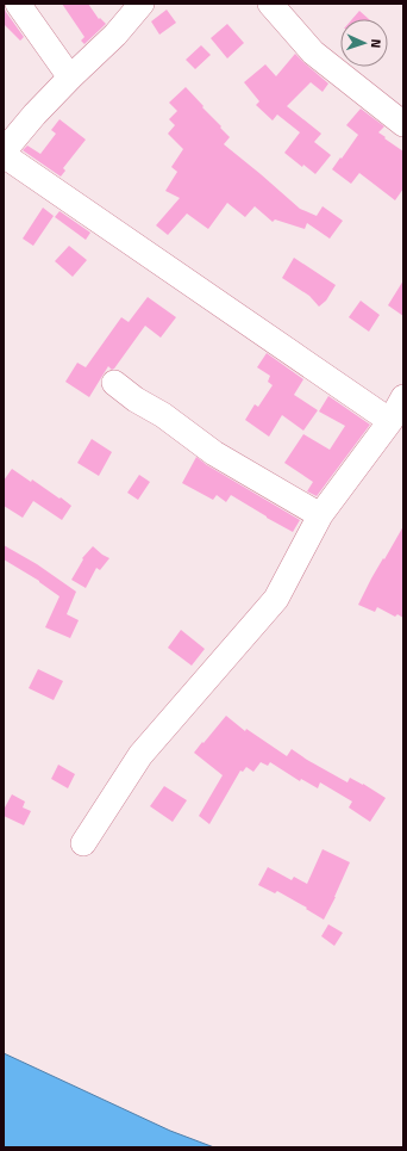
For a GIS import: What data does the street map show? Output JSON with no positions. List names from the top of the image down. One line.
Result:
{"north":"right"}
